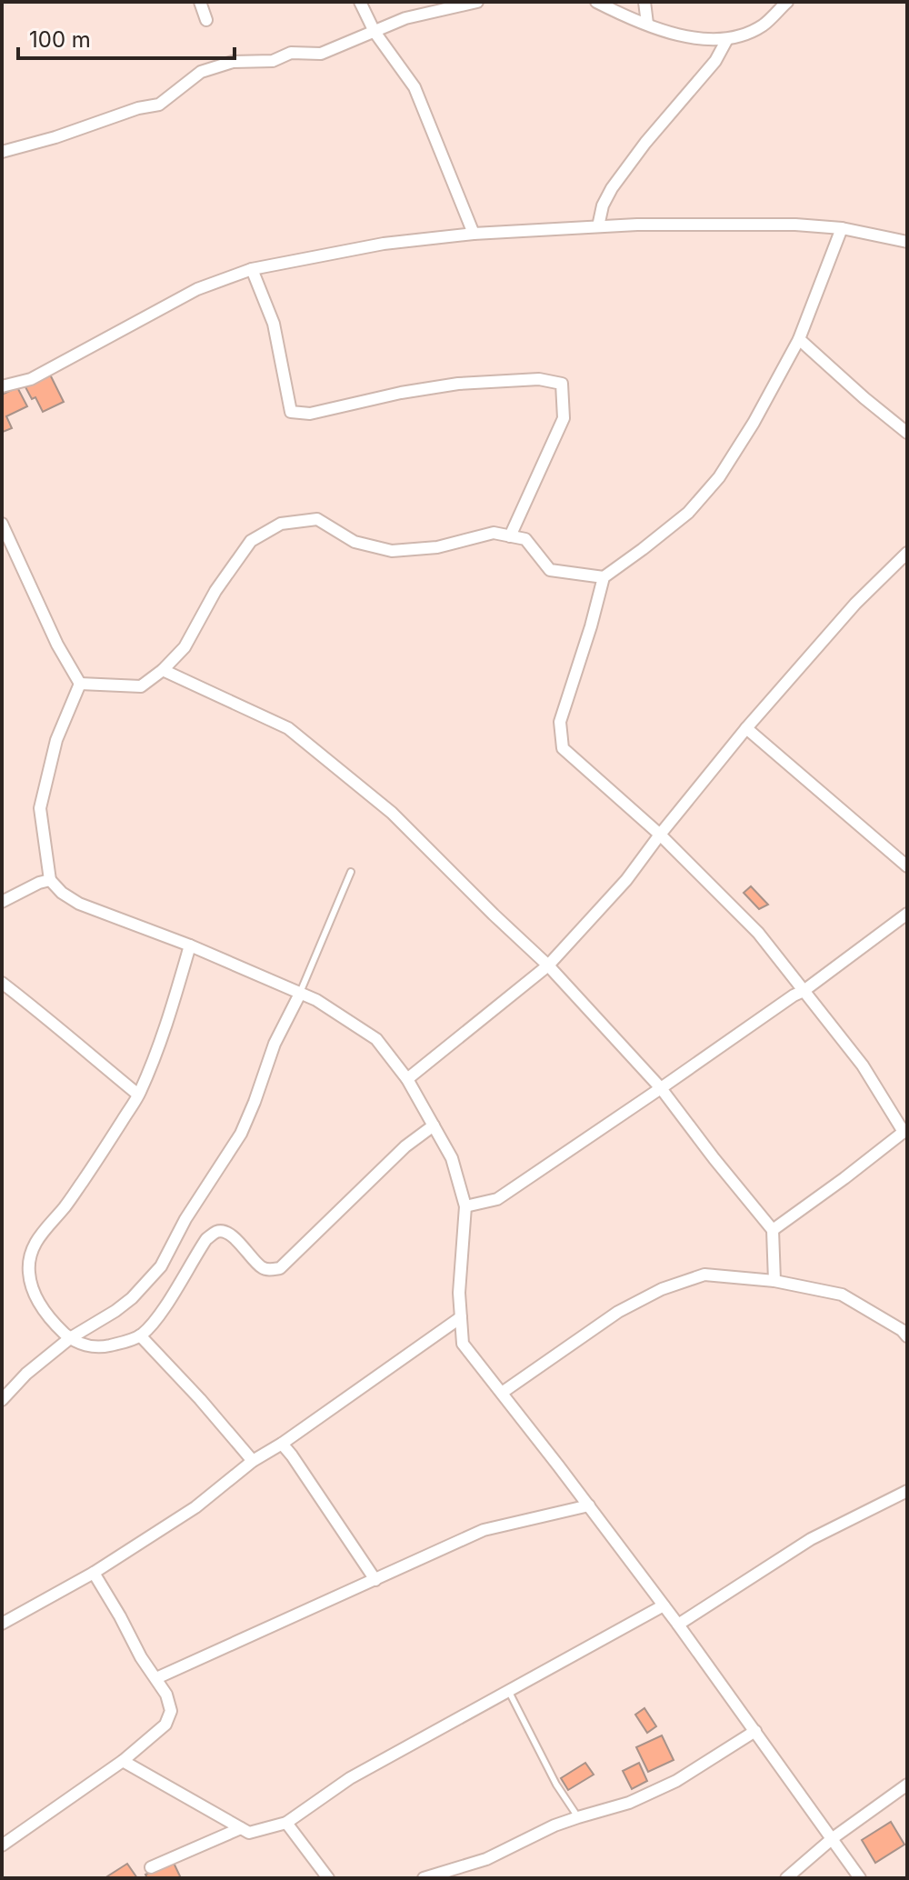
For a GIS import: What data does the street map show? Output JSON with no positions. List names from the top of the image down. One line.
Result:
{"scale_bar":"100 m"}
